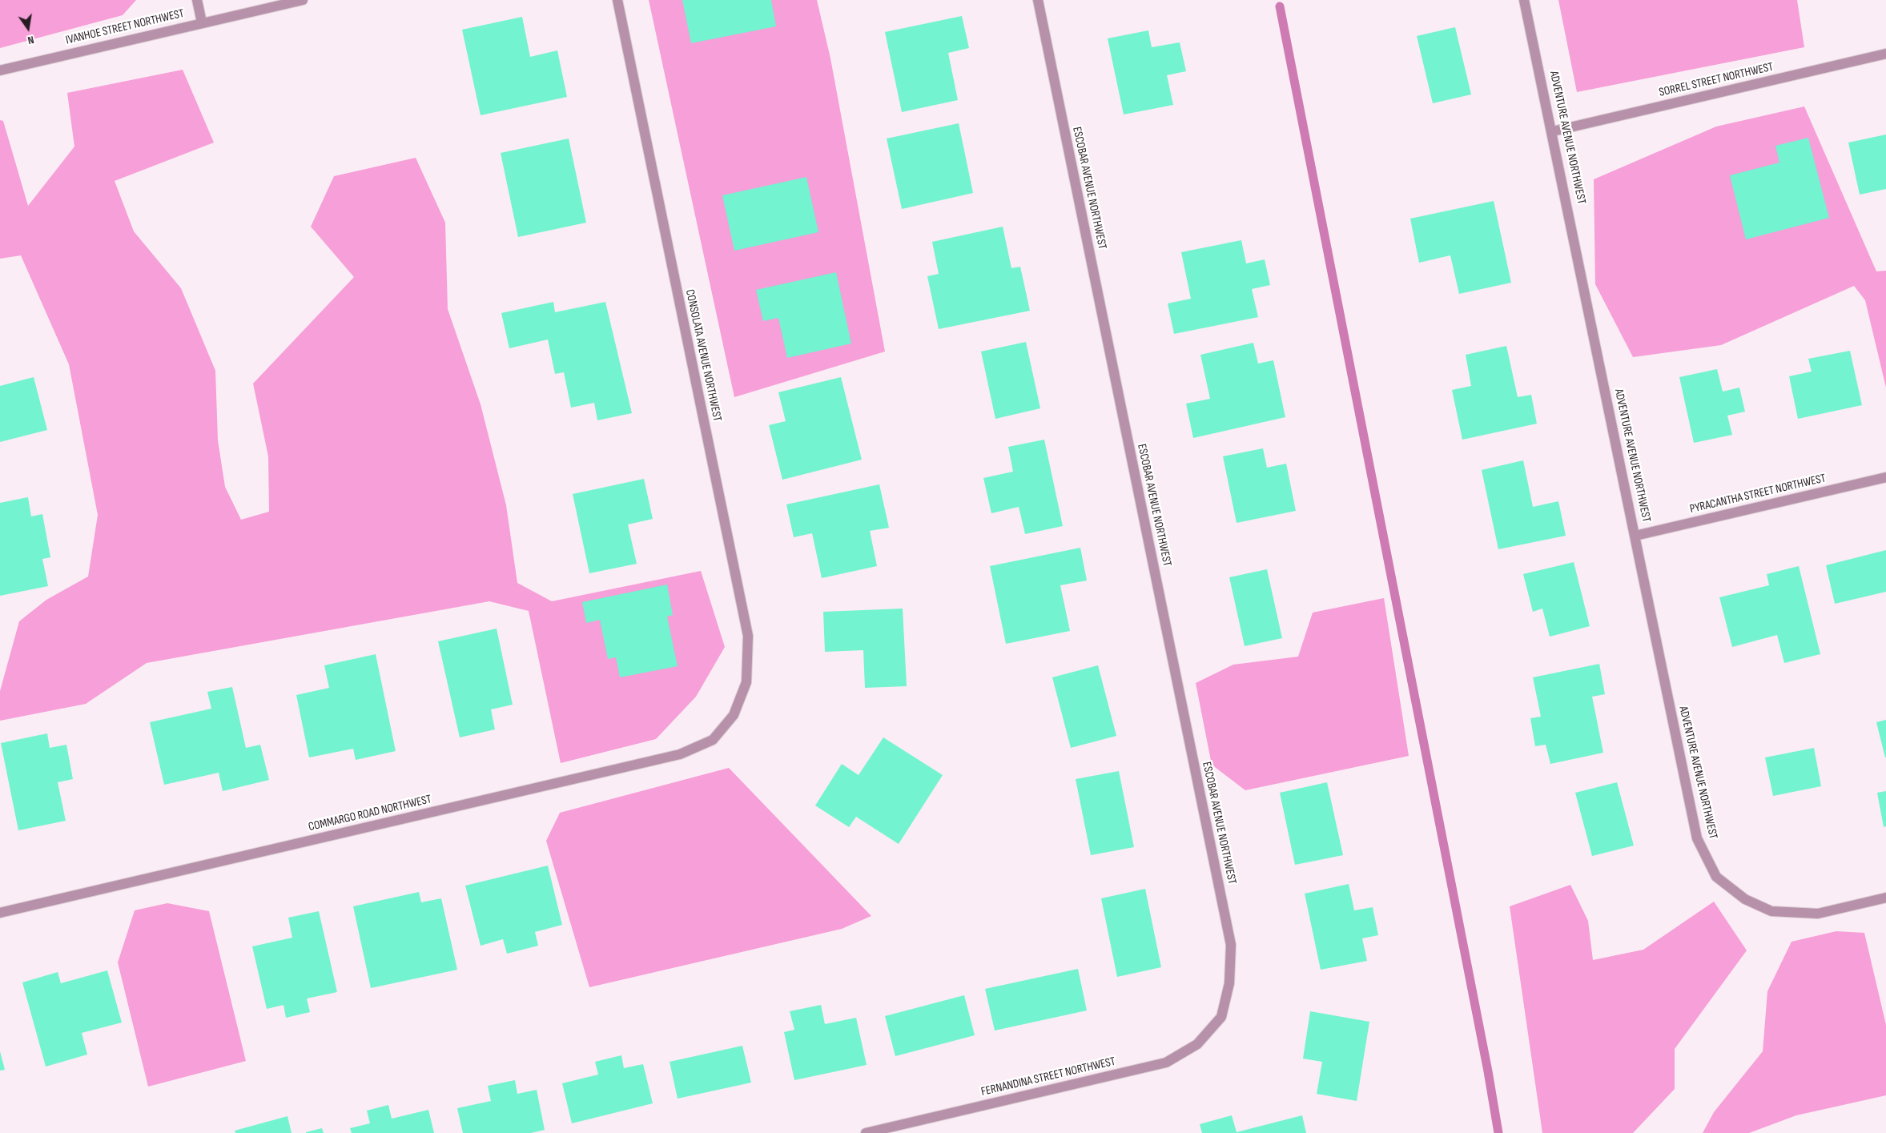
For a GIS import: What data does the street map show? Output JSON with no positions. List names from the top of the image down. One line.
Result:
{"streets":{"street":["IVANHOE STREET NORTHWEST","SORREL STREET NORTHWEST","ADVENTURE AVENUE NORTHWEST","ESCOBAR AVENUE NORTHWEST","CONSOLATA AVENUE NORTHWEST","PYRACANTHA STREET NORTHWEST","COMMARGO ROAD NORTHWEST","FERNANDINA STREET NORTHWEST"]},"crossings":[["SORREL STREET NORTHWEST","ADVENTURE AVENUE NORTHWEST"],["ADVENTURE AVENUE NORTHWEST","PYRACANTHA STREET NORTHWEST"],["ESCOBAR AVENUE NORTHWEST","FERNANDINA STREET NORTHWEST"],["CONSOLATA AVENUE NORTHWEST","COMMARGO ROAD NORTHWEST"]],"north":"bottom"}
